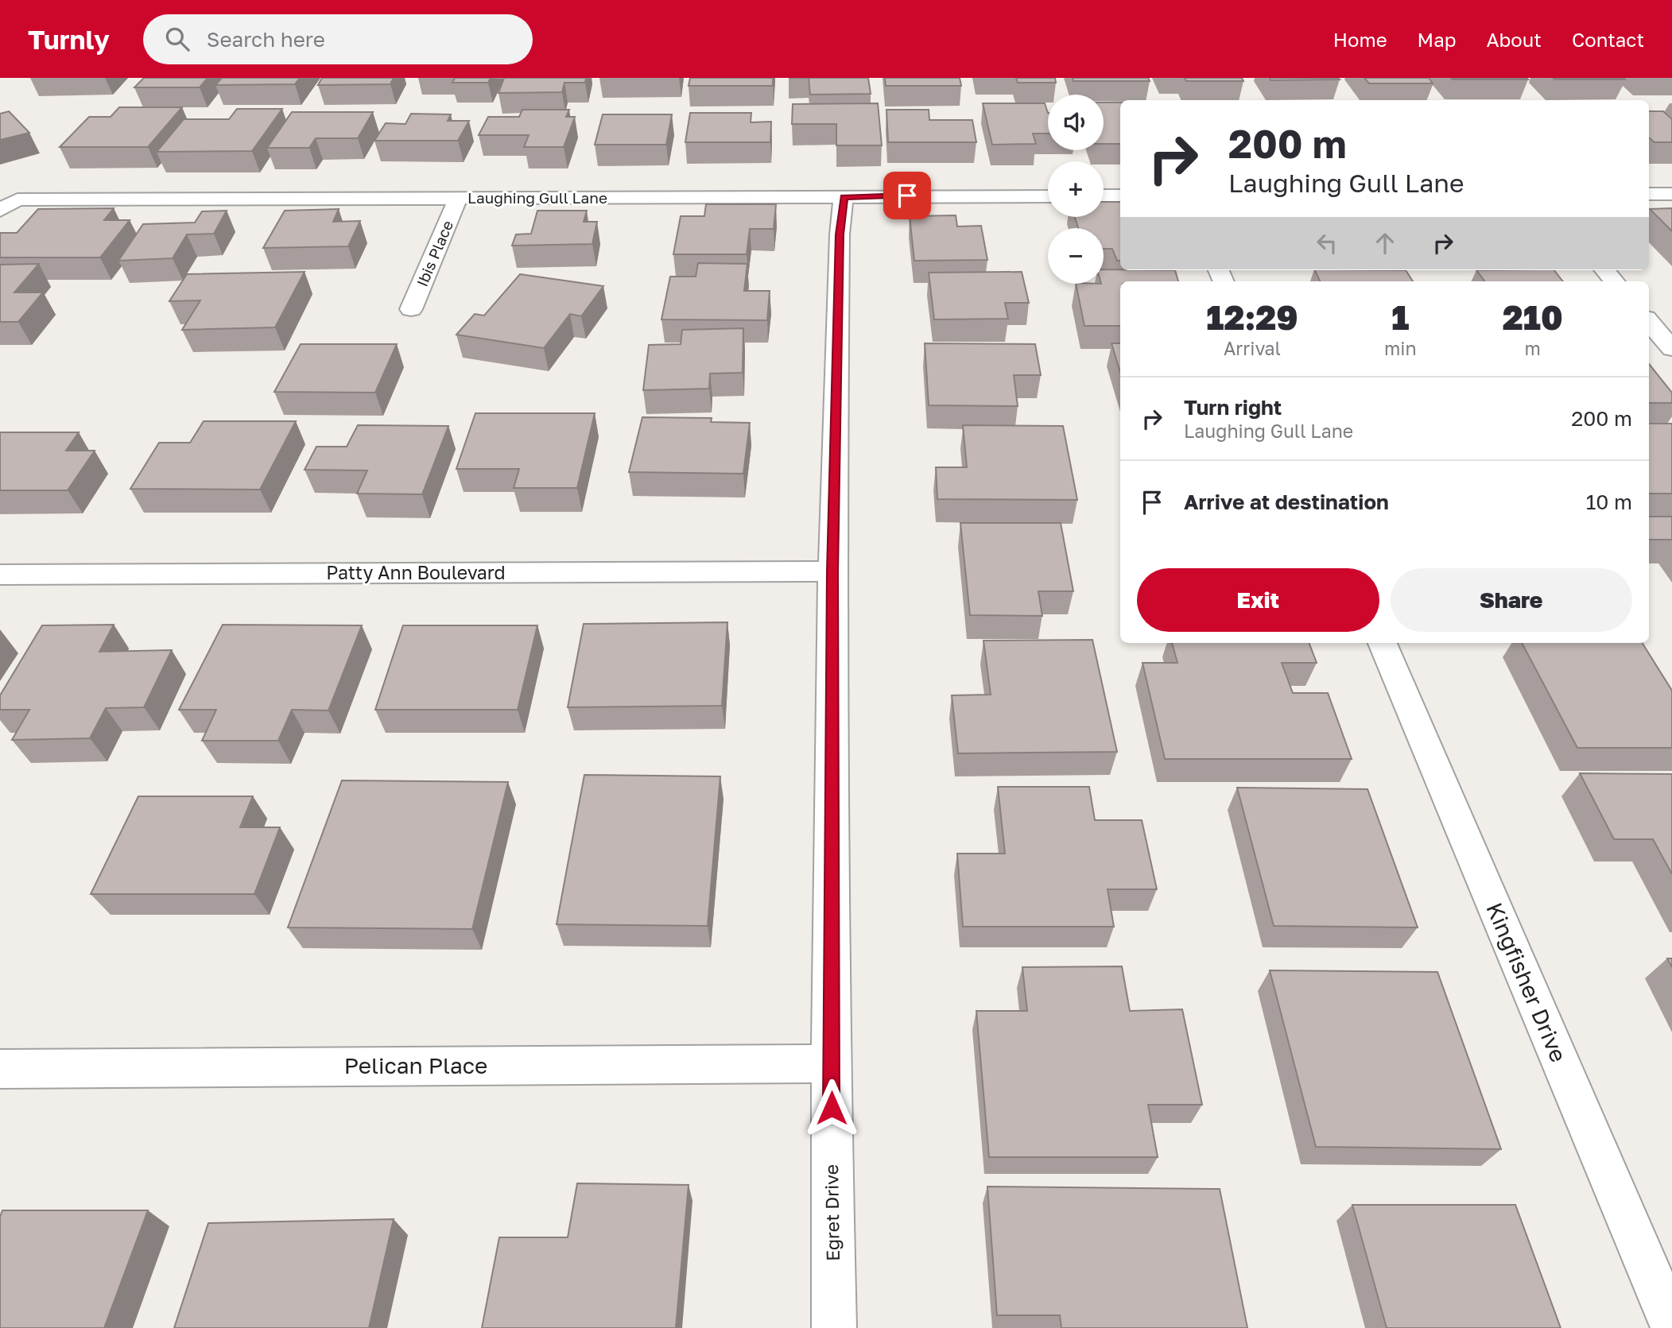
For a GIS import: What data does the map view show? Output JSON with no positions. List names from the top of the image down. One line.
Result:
{"streets":{"street":["Laughing Gull Lane","Ibis Place","Patty Ann Boulevard","Kingfisher Drive","Pelican Place","Egret Drive"]},"crossings":[["Laughing Gull Lane","Ibis Place"],["Laughing Gull Lane","Egret Drive"],["Patty Ann Boulevard","Egret Drive"],["Pelican Place","Egret Drive"]],"page":{"header":"Turnly","search":"Search here","nav":["Home","Map","About","Contact"],"map_buttons":["+","−"],"turn":["200 m","Laughing Gull Lane"],"eta":["12:29","Arrival","1","min","210","m"],"list":[{"name":"Turn right","note":"Laughing Gull Lane","value":"200 m"},{"name":"Arrive at destination","value":"10 m"}],"buttons":["Exit","Share"]}}
